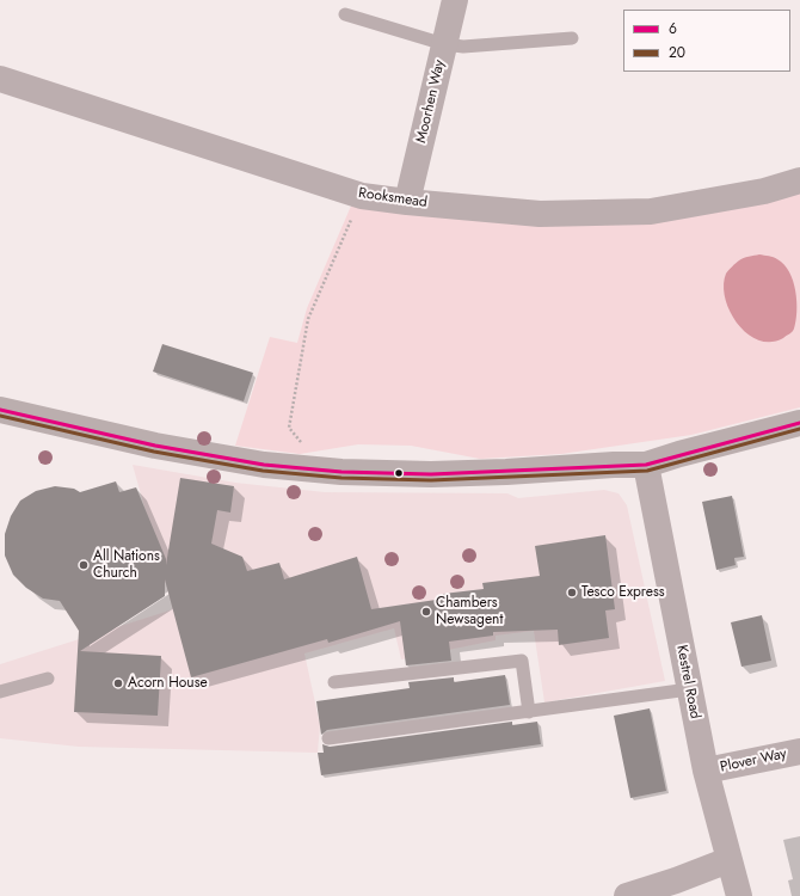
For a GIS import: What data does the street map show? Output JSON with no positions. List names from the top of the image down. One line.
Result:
{"streets":{"street":["Moorhen Way","Rooksmead","Kestrel Road","Plover Way"]},"crossings":[["Moorhen Way","Rooksmead"],["Kestrel Road","Plover Way"]],"places":["All Nations Church","Tesco Express","Chambers Newsagent","Acorn House"],"lines":["transit line 6","transit line 20"],"legend":["6","20"]}
